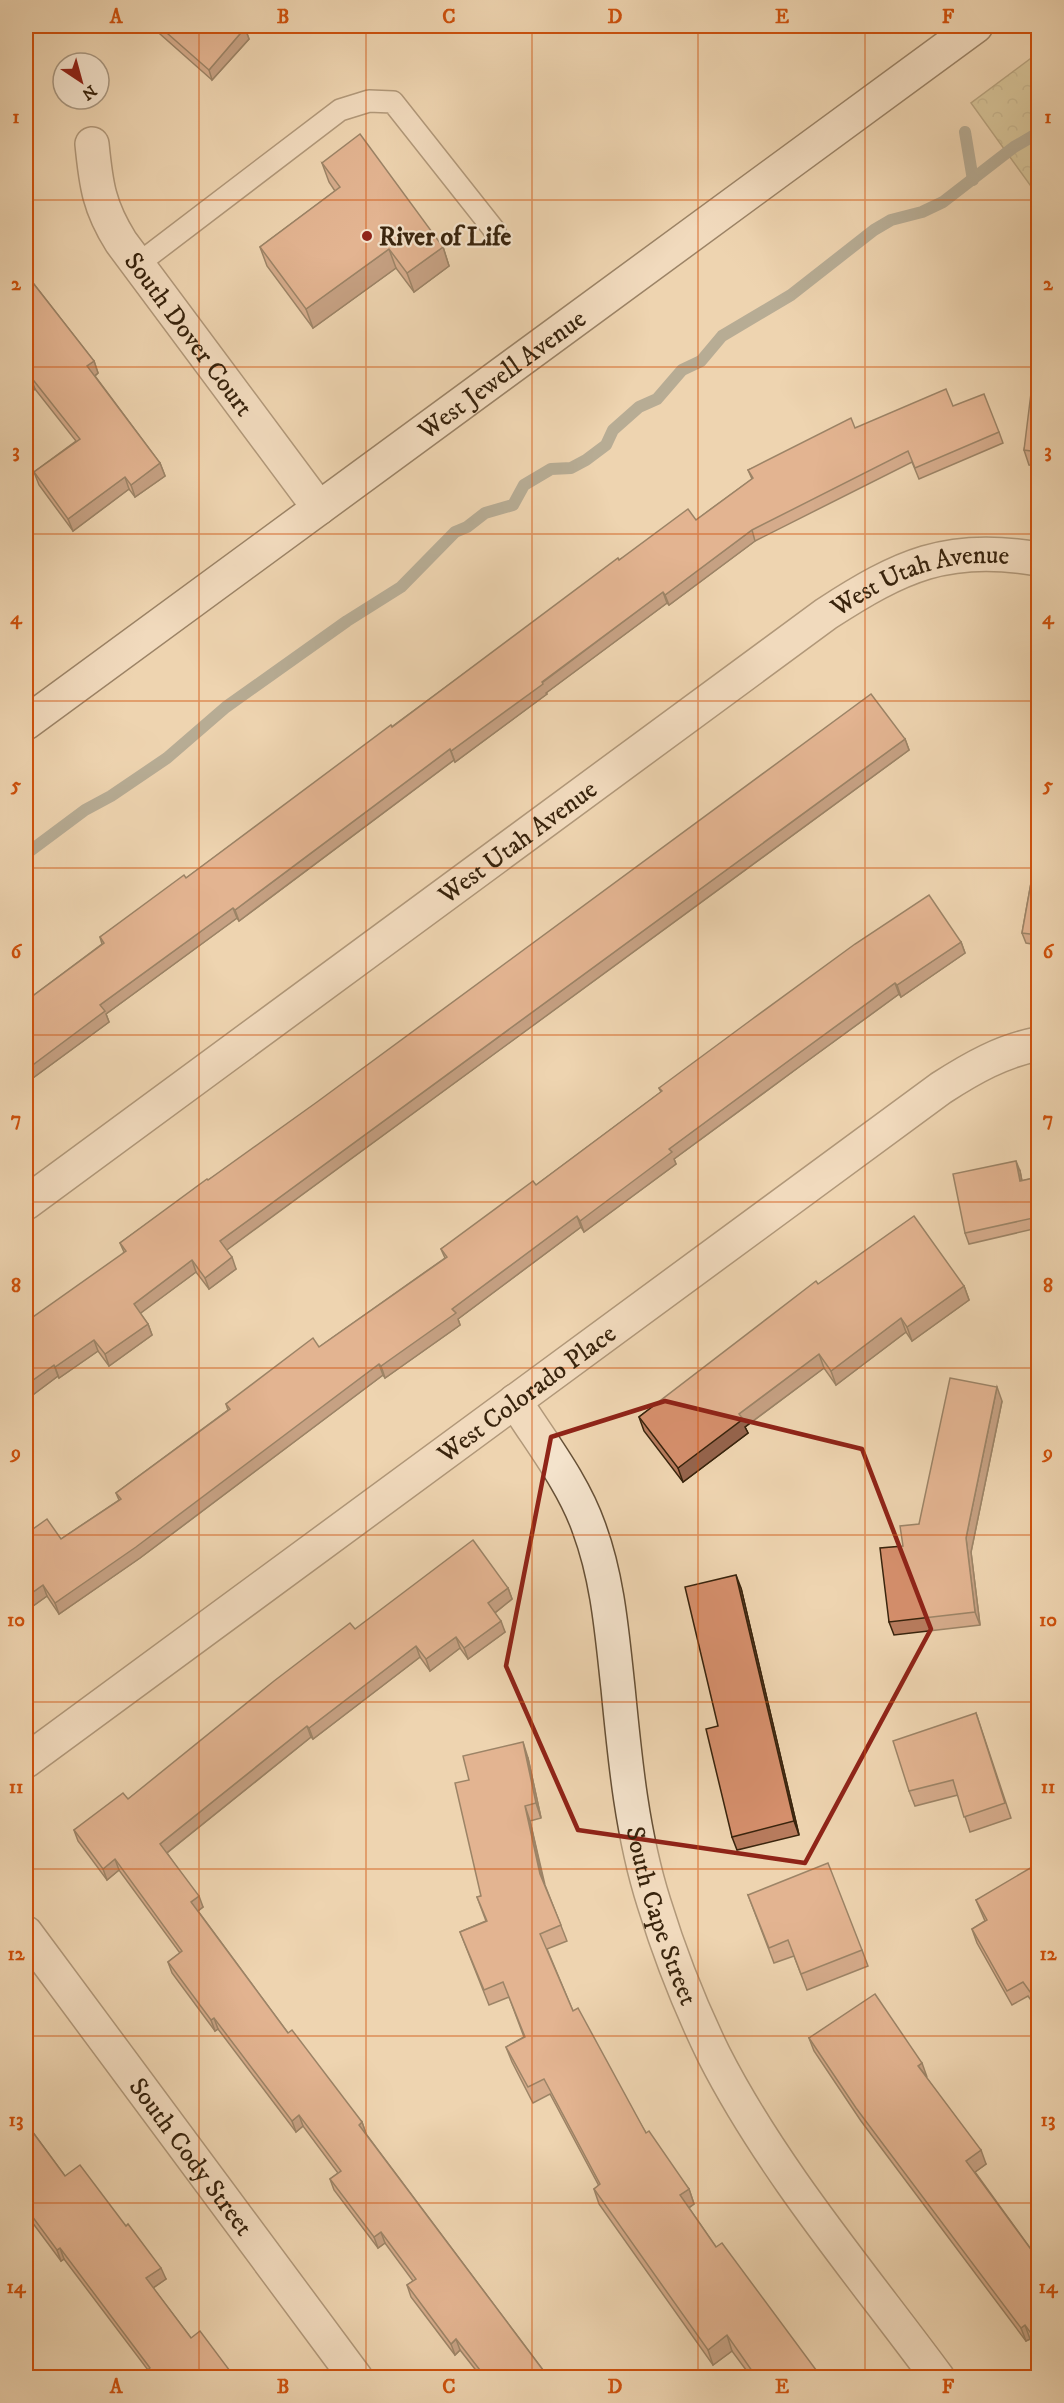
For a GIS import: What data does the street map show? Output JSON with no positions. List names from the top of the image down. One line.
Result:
{"streets":{"street":["South Dover Court","West Jewell Avenue","West Utah Avenue","West Colorado Place","South Cape Street","South Cody Street"]},"crossings":[["South Dover Court","West Jewell Avenue"],["West Colorado Place","South Cape Street"]],"places":["River of Life"],"north":"bottom right","grid":{"columns":["A","B","C","D","E","F"],"rows":["1","2","3","4","5","6","7","8","9","10","11","12","13","14"]}}
